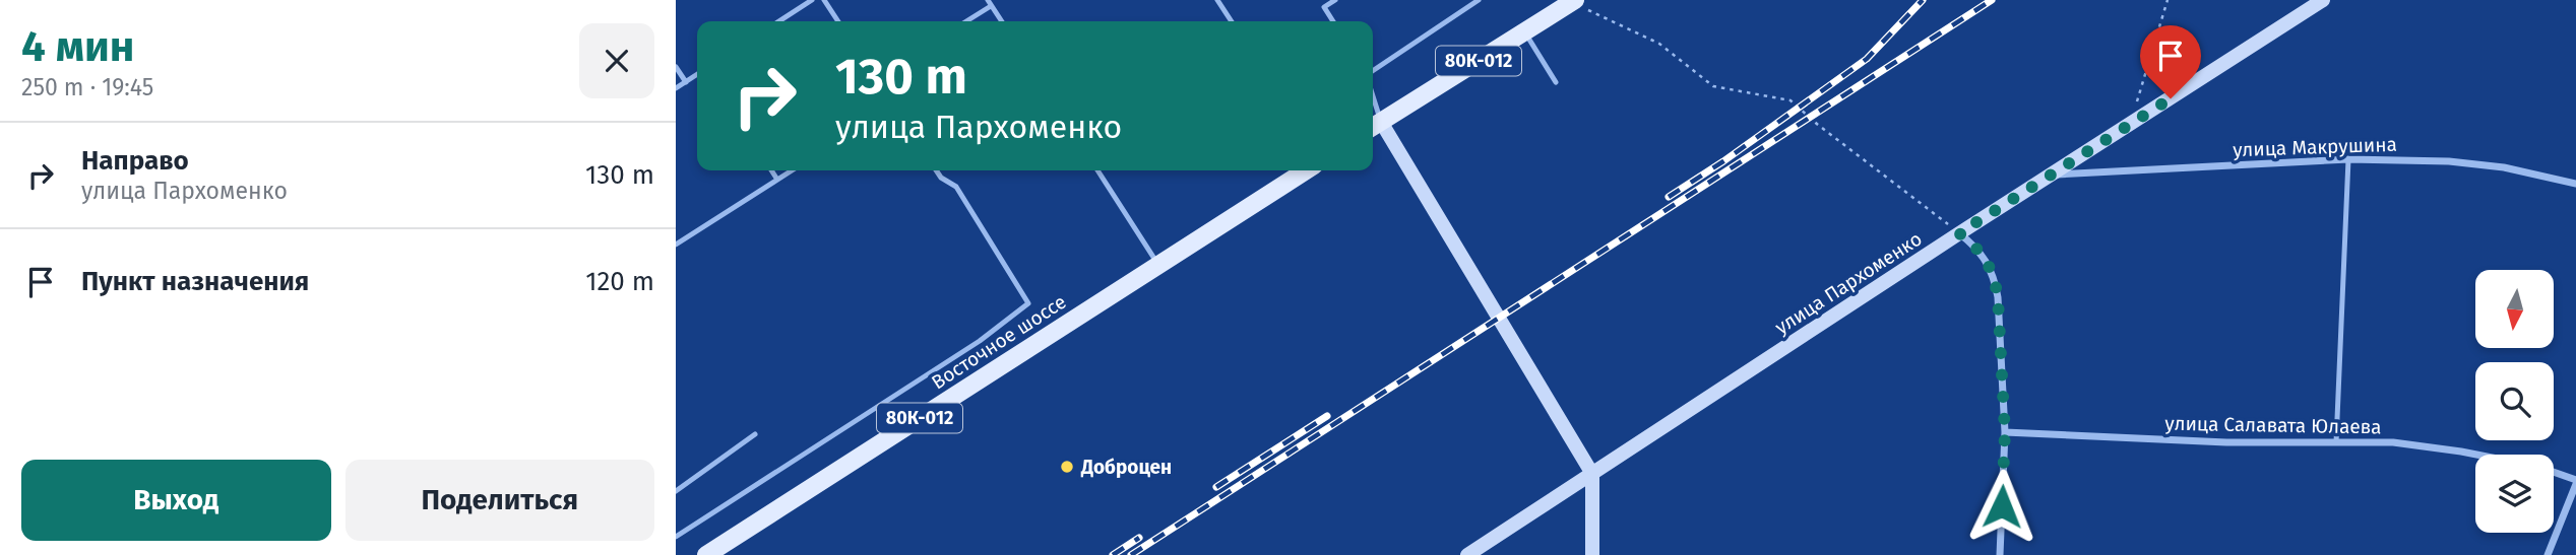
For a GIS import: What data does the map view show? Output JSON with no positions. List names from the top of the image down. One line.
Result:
{"streets":{"main road":["80К-012","улица Пархоменко","Восточное шоссе"],"street":["улица Макрушина","улица Салавата Юлаева"]},"crossings":[["улица Макрушина","улица Пархоменко"]],"places":["Доброцен"],"north":"bottom","page":{"heading":["4 мин","250 m · 19:45"],"turn":["130 m","улица Пархоменко"],"list":[{"name":"Направо","note":"улица Пархоменко","value":"130 m"},{"name":"Пункт назначения","value":"120 m"}],"buttons":["Выход","Поделиться"]}}
